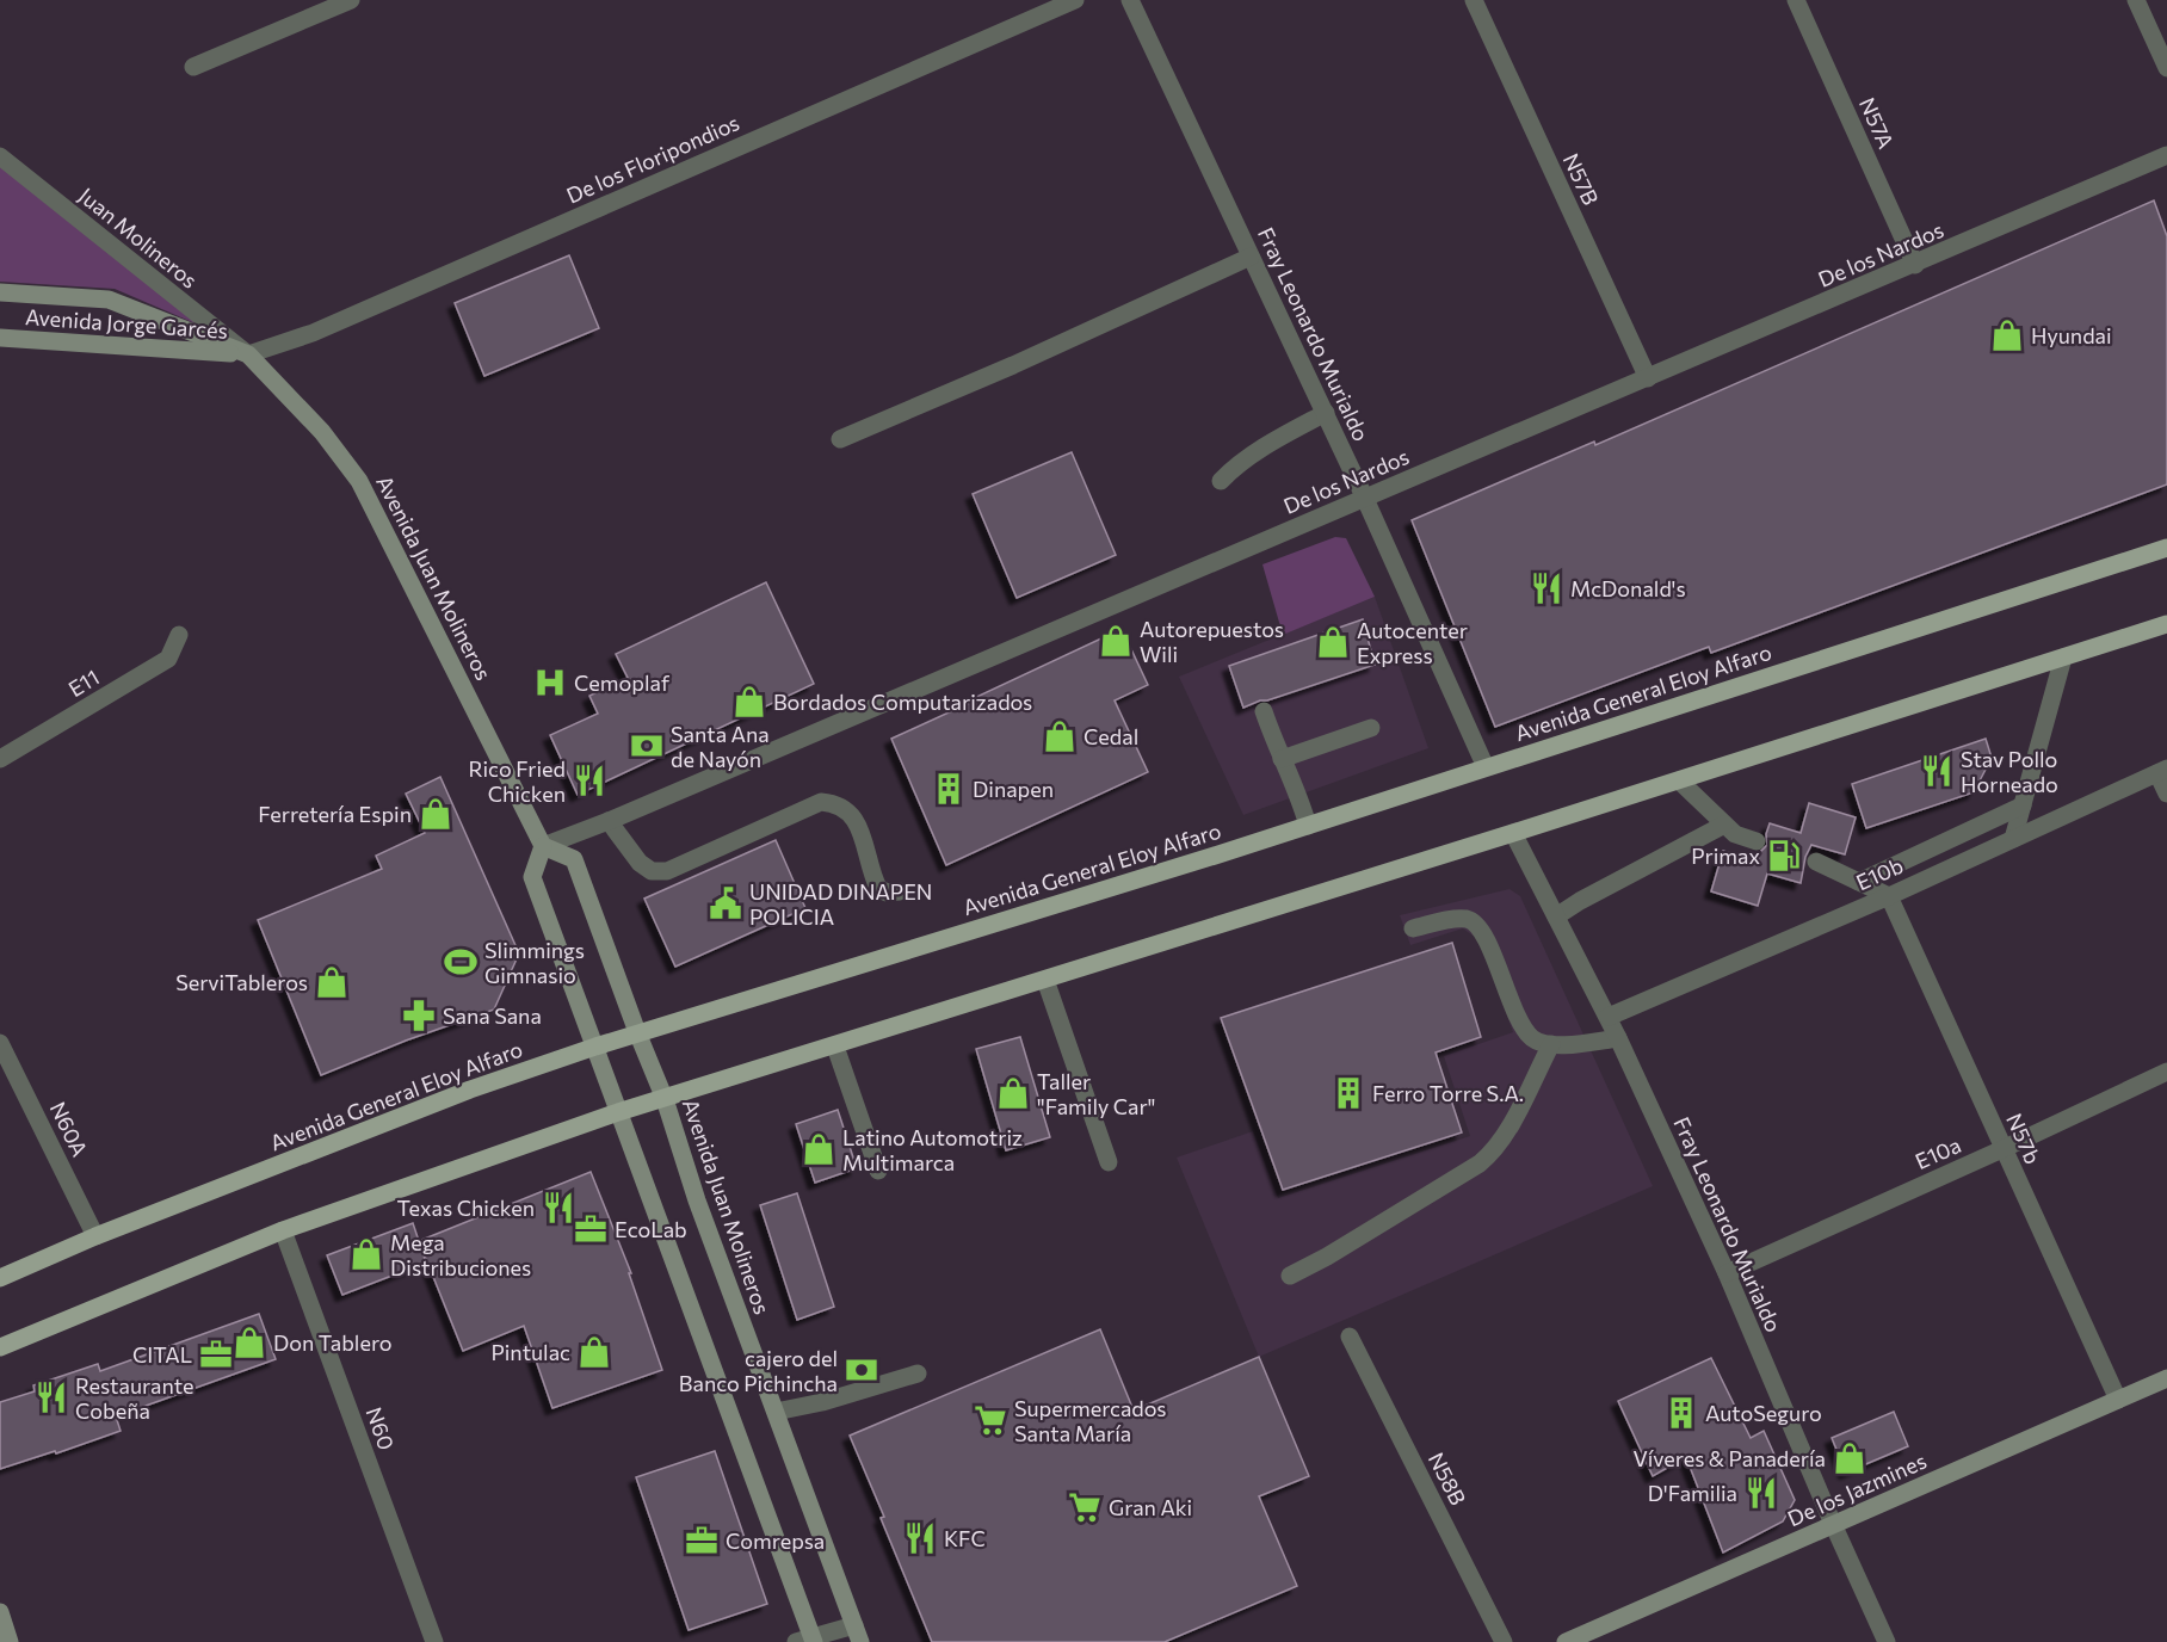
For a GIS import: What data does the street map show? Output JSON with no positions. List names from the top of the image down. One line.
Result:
{"streets":{"main road":["Avenida General Eloy Alfaro"],"street":["N57A","De los Floripondios","N57B","Juan Molineros","De los Nardos","Avenida Jorge Garcés","Fray Leonardo Murialdo","Avenida Juan Molineros","E11","E10b","N60A","N57b","E10a","N60","N58B","De los Jazmines"]},"crossings":[["N57A","De los Nardos"],["De los Floripondios","Juan Molineros"],["De los Floripondios","Avenida Jorge Garcés"],["De los Floripondios","Avenida Juan Molineros"],["N57B","De los Nardos"],["Juan Molineros","Avenida Jorge Garcés"],["Juan Molineros","Avenida Juan Molineros"],["De los Nardos","Fray Leonardo Murialdo"],["De los Nardos","Avenida Juan Molineros"],["Avenida Jorge Garcés","Avenida Juan Molineros"],["Fray Leonardo Murialdo","Avenida General Eloy Alfaro"],["Fray Leonardo Murialdo","E10b"],["Fray Leonardo Murialdo","E10a"],["Fray Leonardo Murialdo","De los Jazmines"],["Avenida Juan Molineros","Avenida General Eloy Alfaro"],["Avenida General Eloy Alfaro","N60A"],["E10b","N57b"],["N57b","E10a"],["N57b","De los Jazmines"]],"places":{"shop":["Hyundai","Autorepuestos Wili","Autocenter Express","Bordados Computarizados","Cedal","Ferretería Espin","ServiTableros","Taller \"Family Car\"","Latino Automotriz Multimarca","Mega Distribuciones","Don Tablero","Pintulac","Víveres & Panadería"],"restaurant":["McDonald's","Stav Pollo Horneado","Rico Fried Chicken","Texas Chicken","Restaurante Cobeña","D'Familia","KFC"],"hospital":["Cemoplaf"],"bank":["Santa Ana de Nayón","cajero del Banco Pichincha"],"building":["Dinapen","Ferro Torre S.A.","AutoSeguro"],"fuel station":["Primax"],"public building":["UNIDAD DINAPEN POLICIA"],"sports":["Slimmings Gimnasio"],"pharmacy":["Sana Sana"],"office":["EcoLab","CITAL","Comrepsa"],"supermarket":["Supermercados Santa María","Gran Aki"]}}
